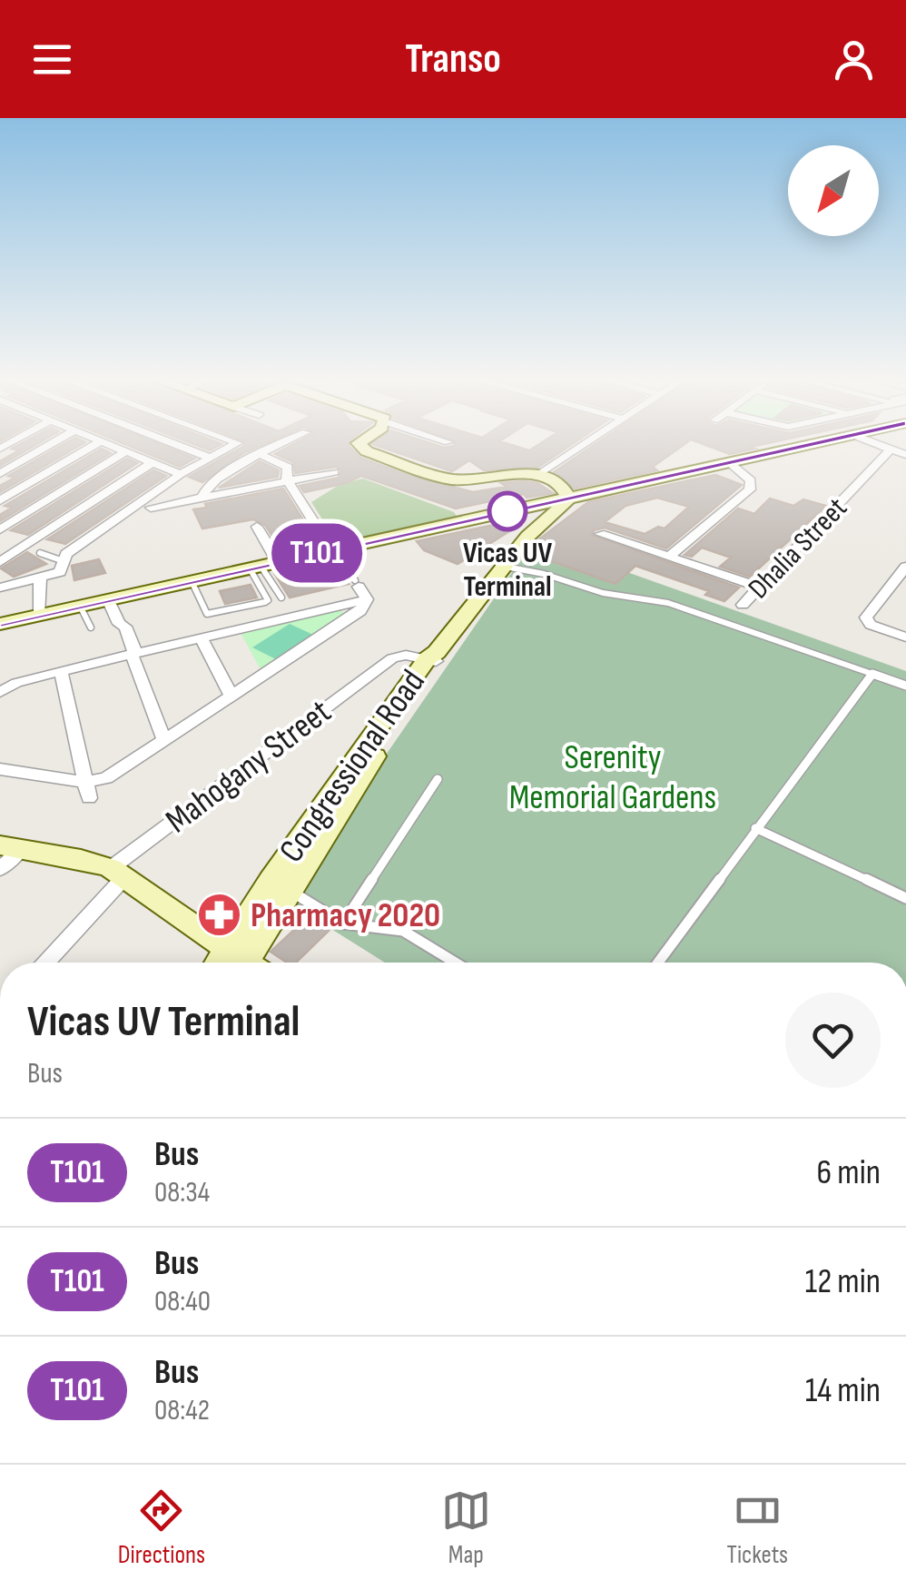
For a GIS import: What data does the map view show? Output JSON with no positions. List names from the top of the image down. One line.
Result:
{"streets":{"main road":["Congressional Road"],"street":["Dhalia Street","Mahogany Street"]},"crossings":[["Mahogany Street","Congressional Road"]],"parks":["Serenity Memorial Gardens"],"places":{"other":["Vicas UV Terminal"],"pharmacy":["Pharmacy 2020"]},"lines":["bus line T101"],"north":"bottom left","page":{"header":"Transo","on_map":"T101","heading":["Vicas UV Terminal","Bus"],"list":[{"mark":"T101","name":"Bus","note":"08:34","value":"6 min"},{"mark":"T101","name":"Bus","note":"08:40","value":"12 min"},{"mark":"T101","name":"Bus","note":"08:42","value":"14 min"}],"tabs":["Directions","Map","Tickets"]}}
